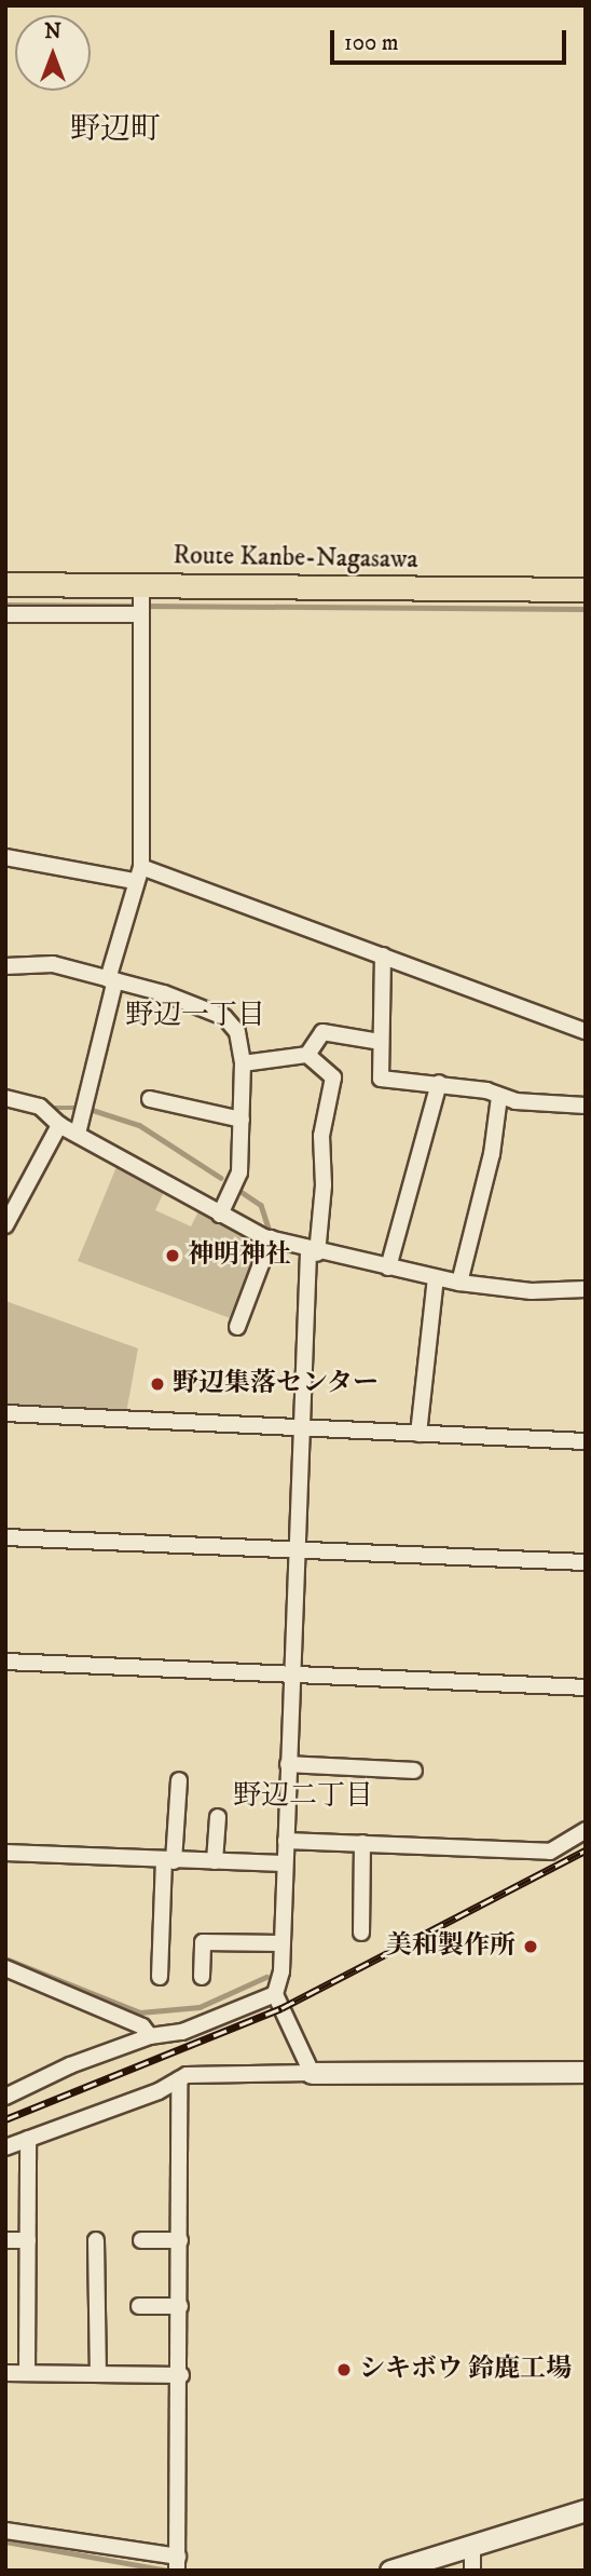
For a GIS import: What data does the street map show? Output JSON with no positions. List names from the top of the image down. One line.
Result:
{"streets":{"main road":["Route Kanbe-Nagasawa"]},"districts":["野辺町","野辺一丁目","野辺二丁目"],"places":["神明神社","野辺集落センター","美和製作所","シキボウ 鈴鹿工場"],"scale_bar":"100 m","north":"top"}
